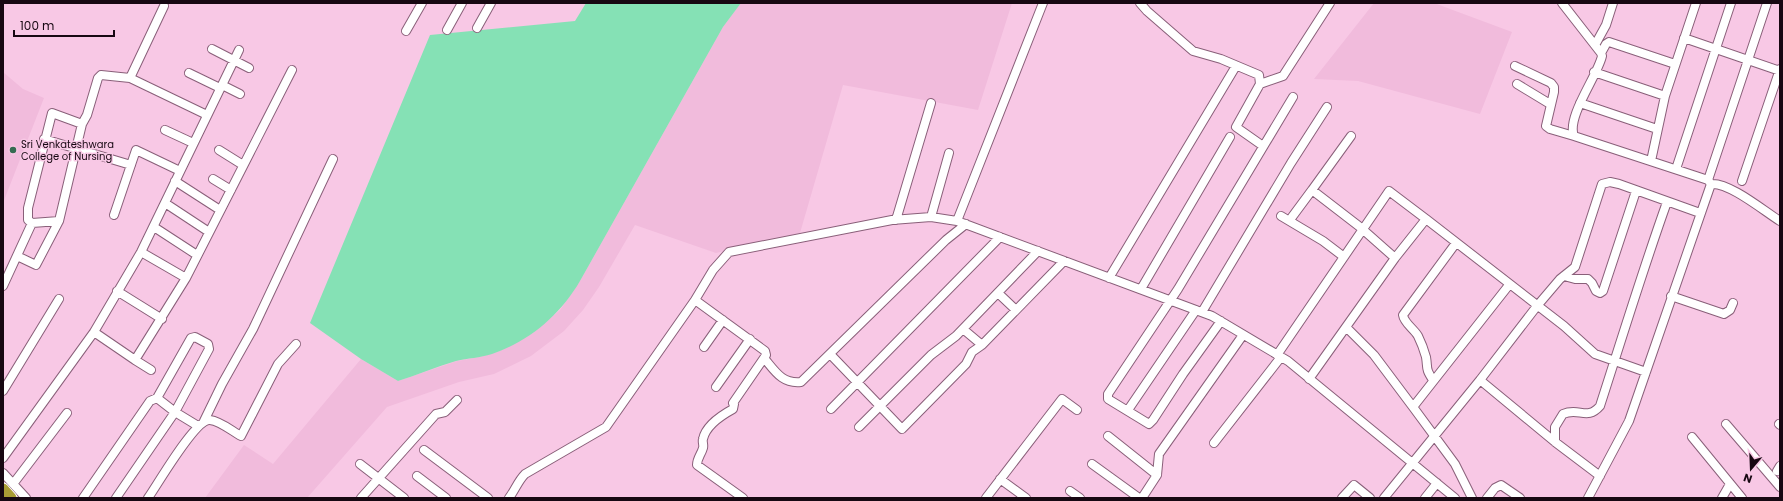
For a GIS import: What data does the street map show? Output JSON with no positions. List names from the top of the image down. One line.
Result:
{"places":["Sri Venkateshwara College of Nursing"],"scale_bar":"100 m","north":"bottom"}
